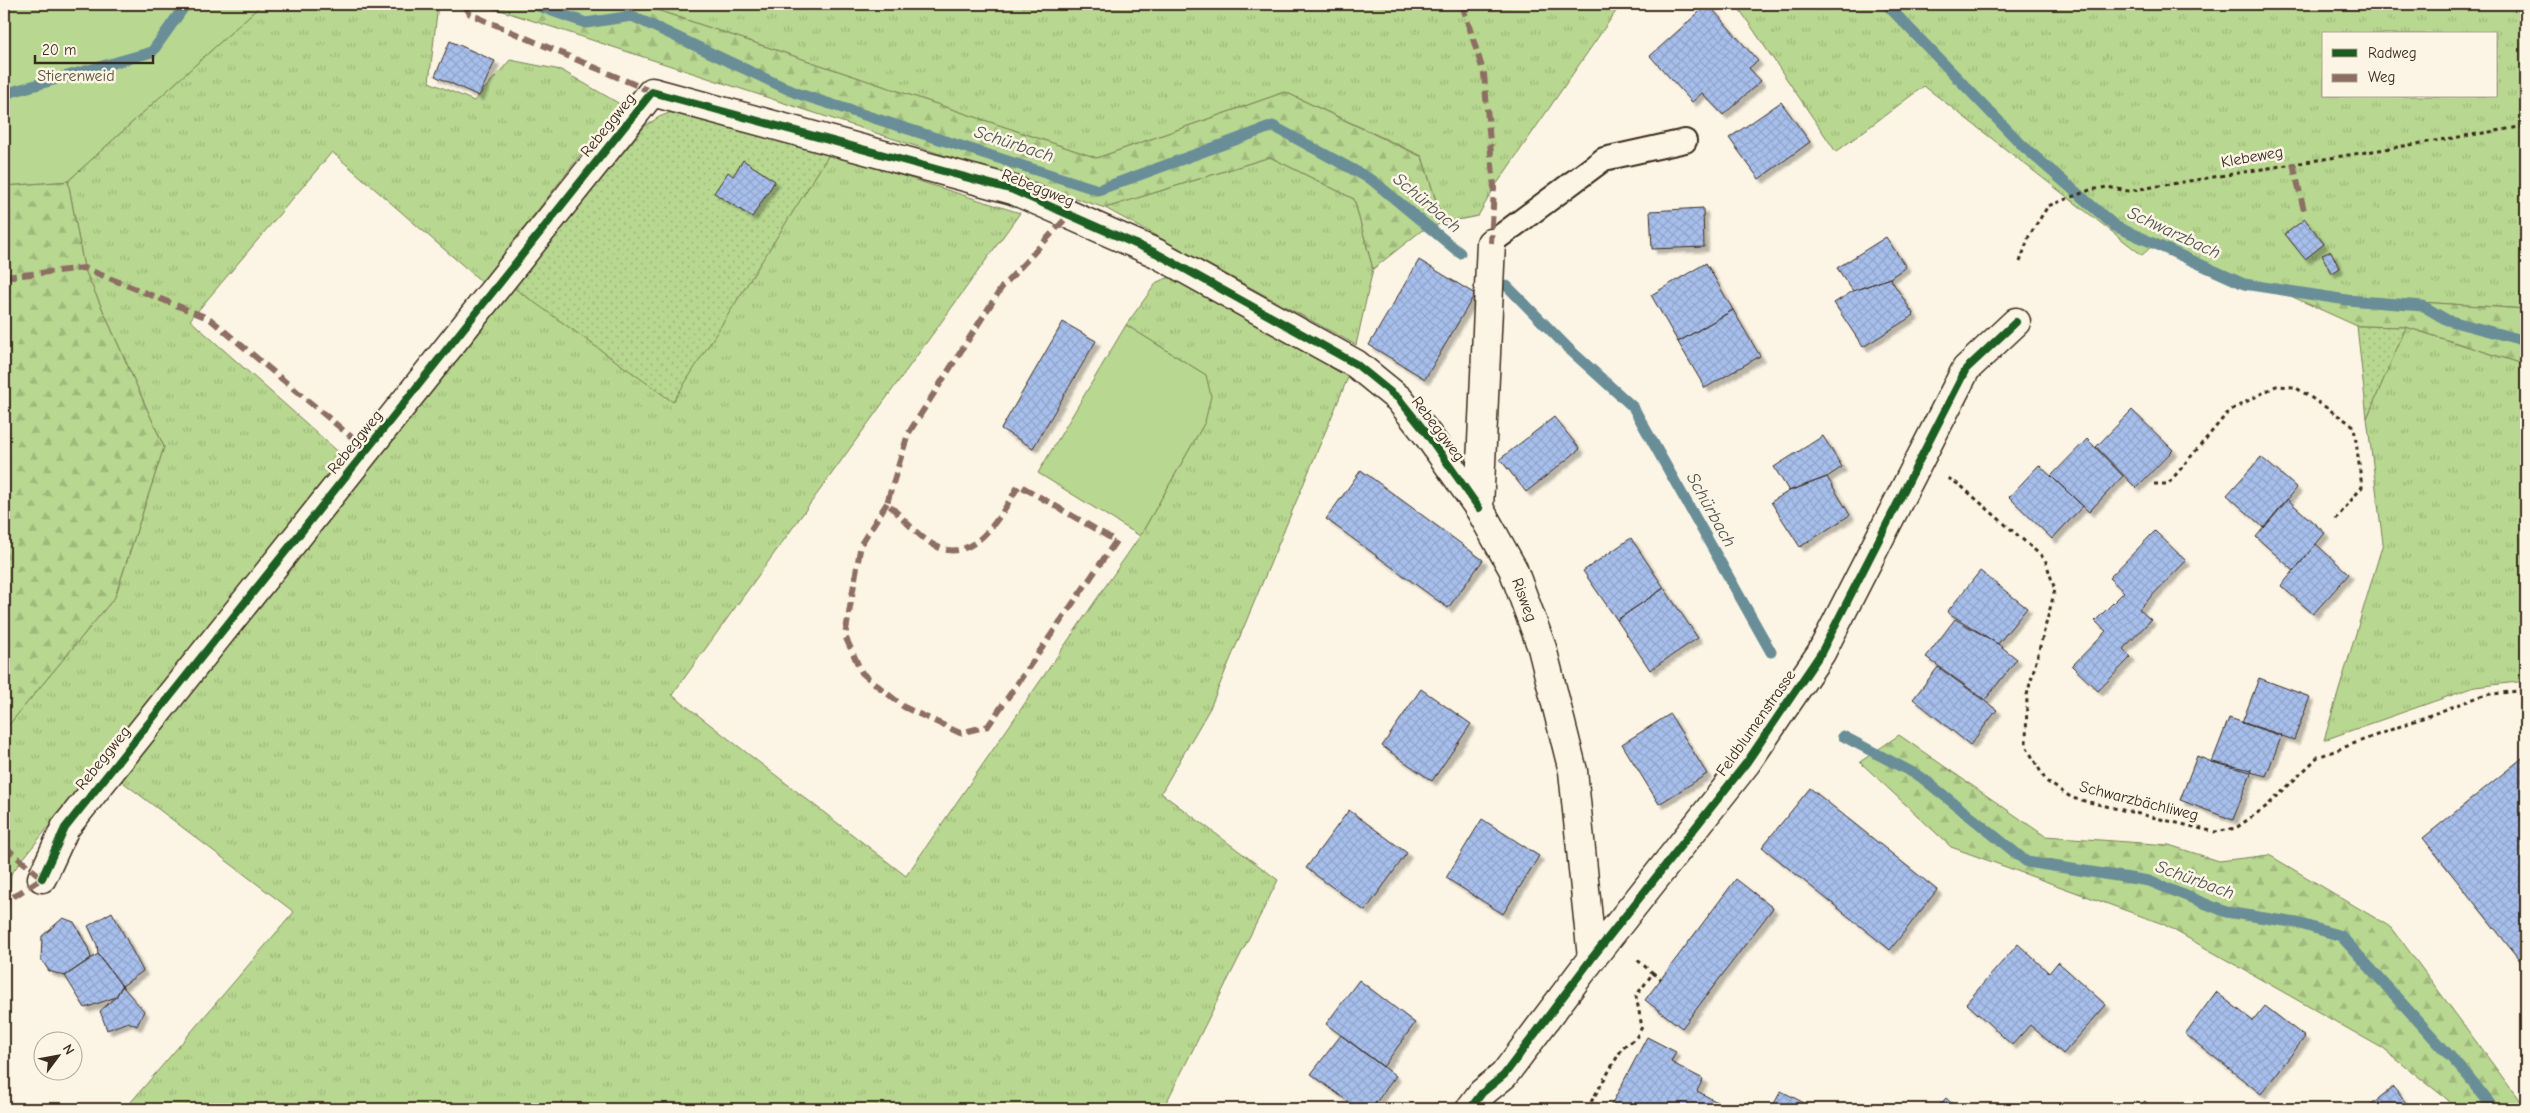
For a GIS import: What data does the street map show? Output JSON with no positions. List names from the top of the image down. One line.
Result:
{"streets":{"street":["Rebeggweg","Risweg","Feldblumenstrasse"],"path":["Klebeweg","Schwarzbächliweg"]},"crossings":[["Rebeggweg","Risweg"],["Risweg","Feldblumenstrasse"]],"water":["Schürbach","Schwarzbach"],"parks":["Stierenweid"],"legend":["Radweg","Weg"],"scale_bar":"20 m","north":"top right"}
